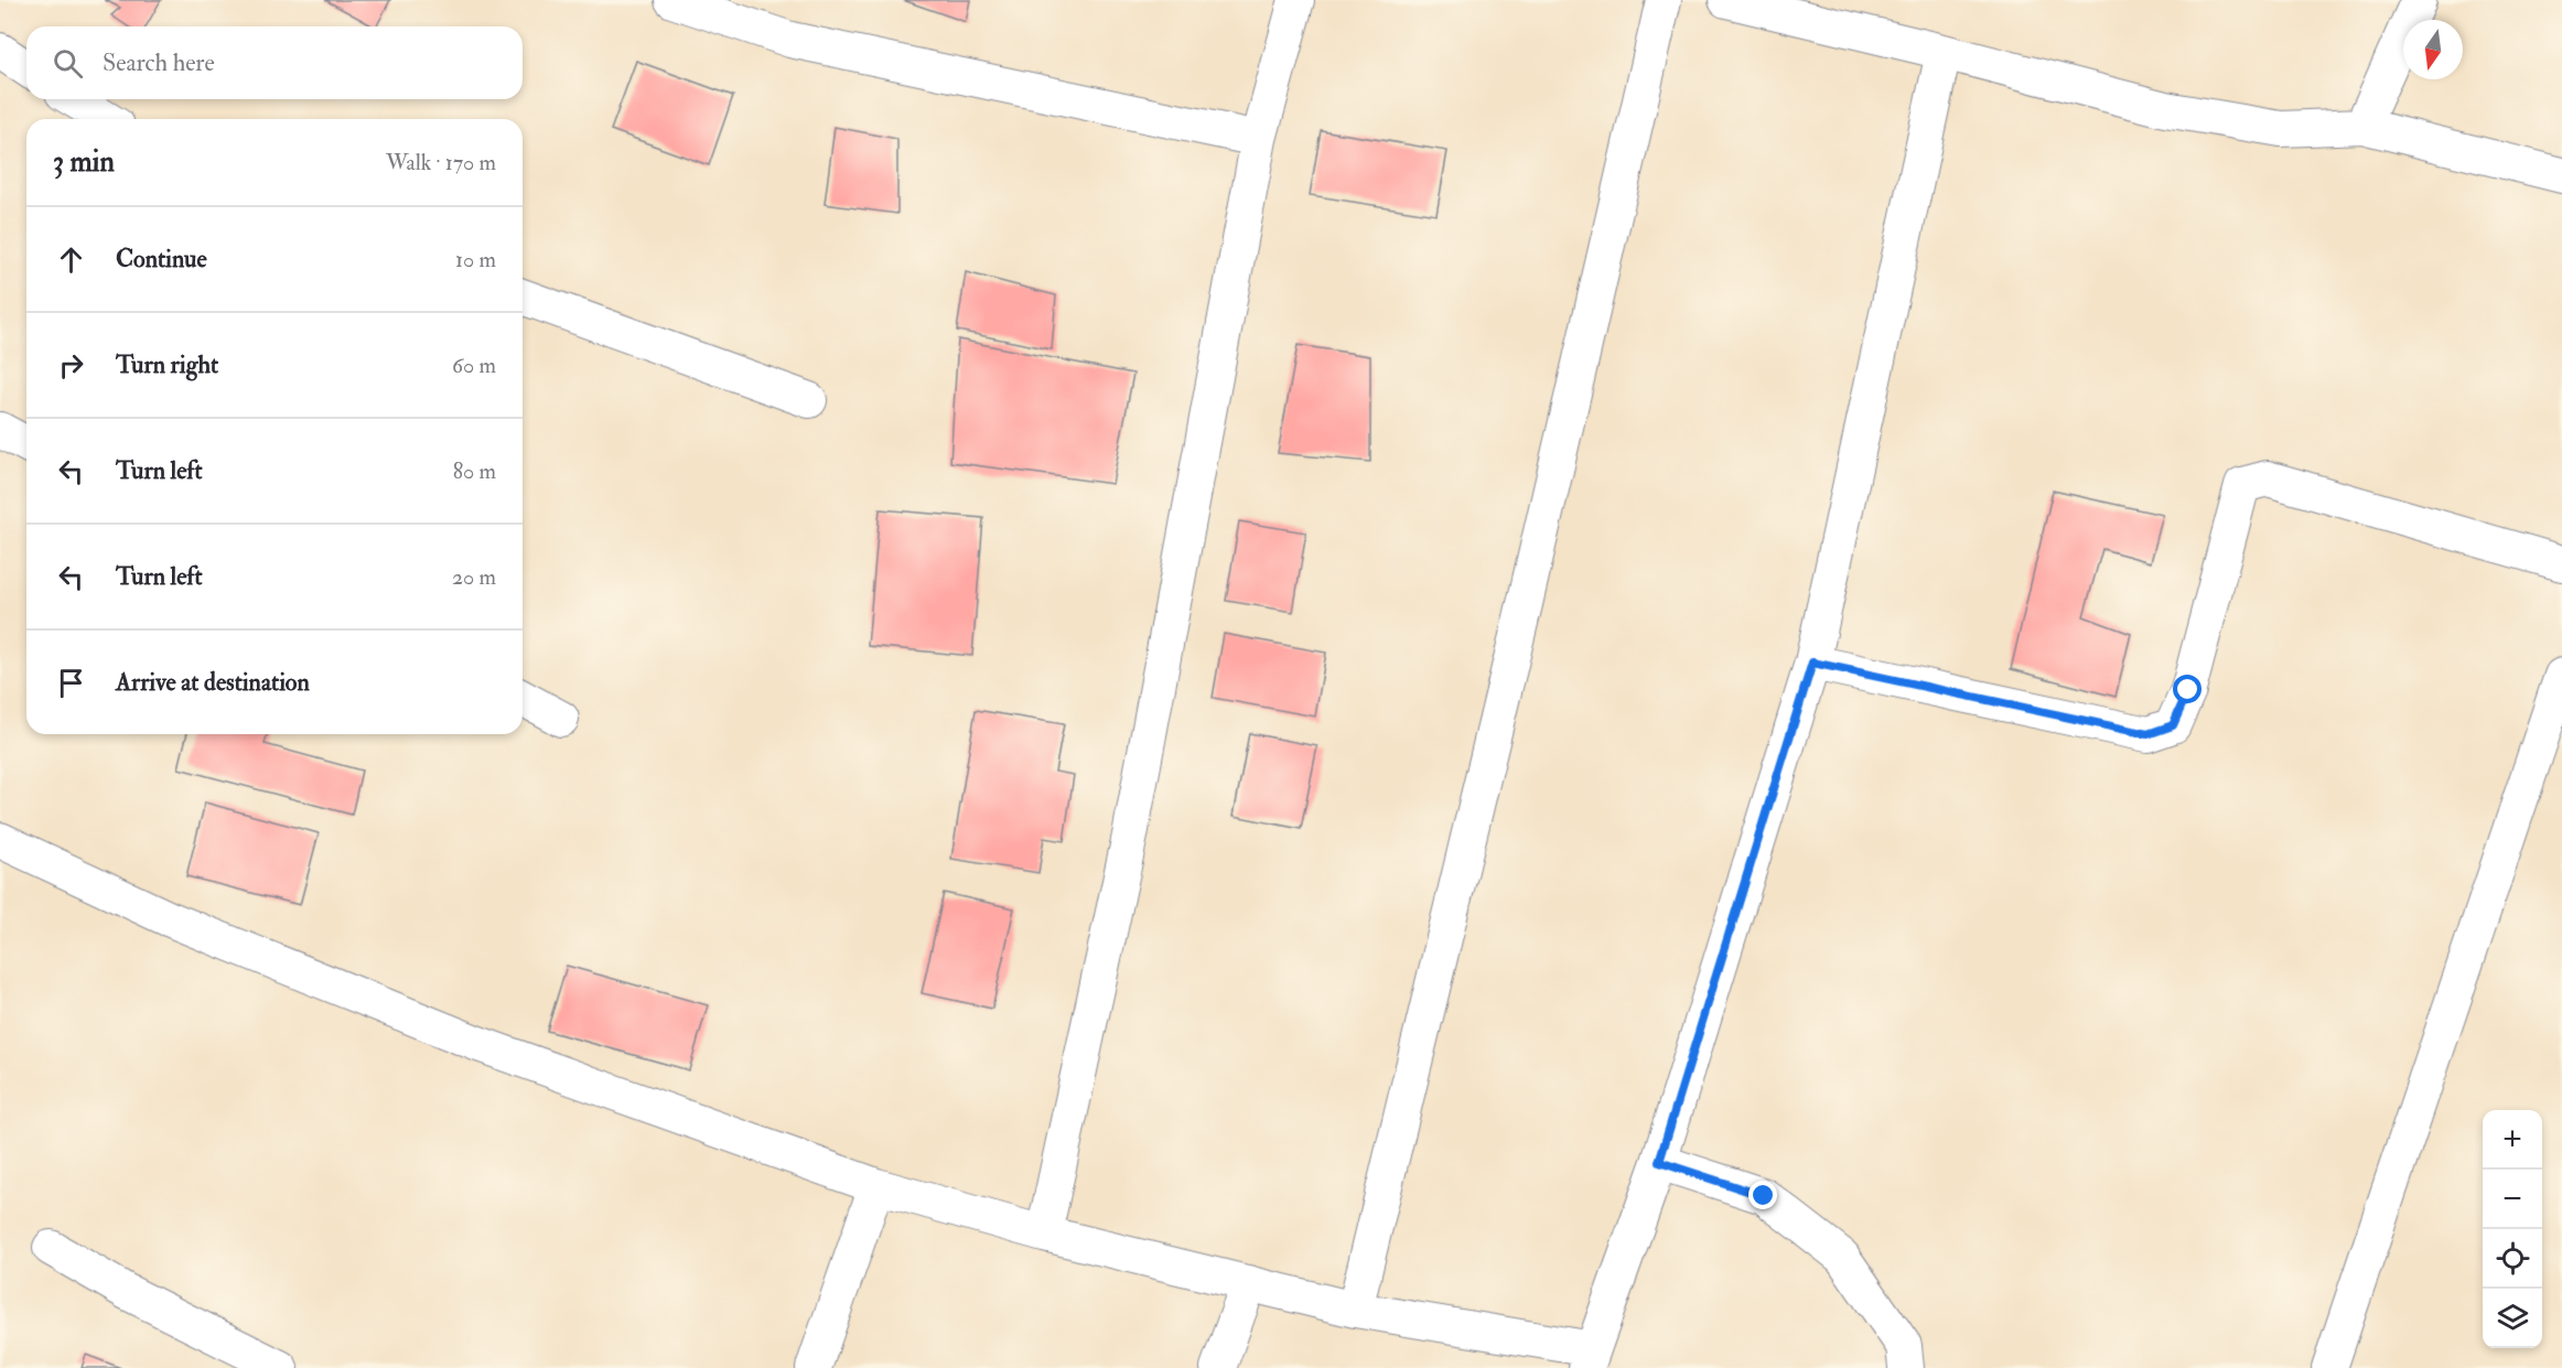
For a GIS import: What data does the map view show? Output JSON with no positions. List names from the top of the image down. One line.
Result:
{"north":"bottom","page":{"search":"Search here","heading":["3 min","Walk · 170 m"],"list":[["Continue","10 m"],["Turn right","60 m"],["Turn left","80 m"],["Turn left","20 m"],"Arrive at destination"],"map_buttons":["+","−"]}}
